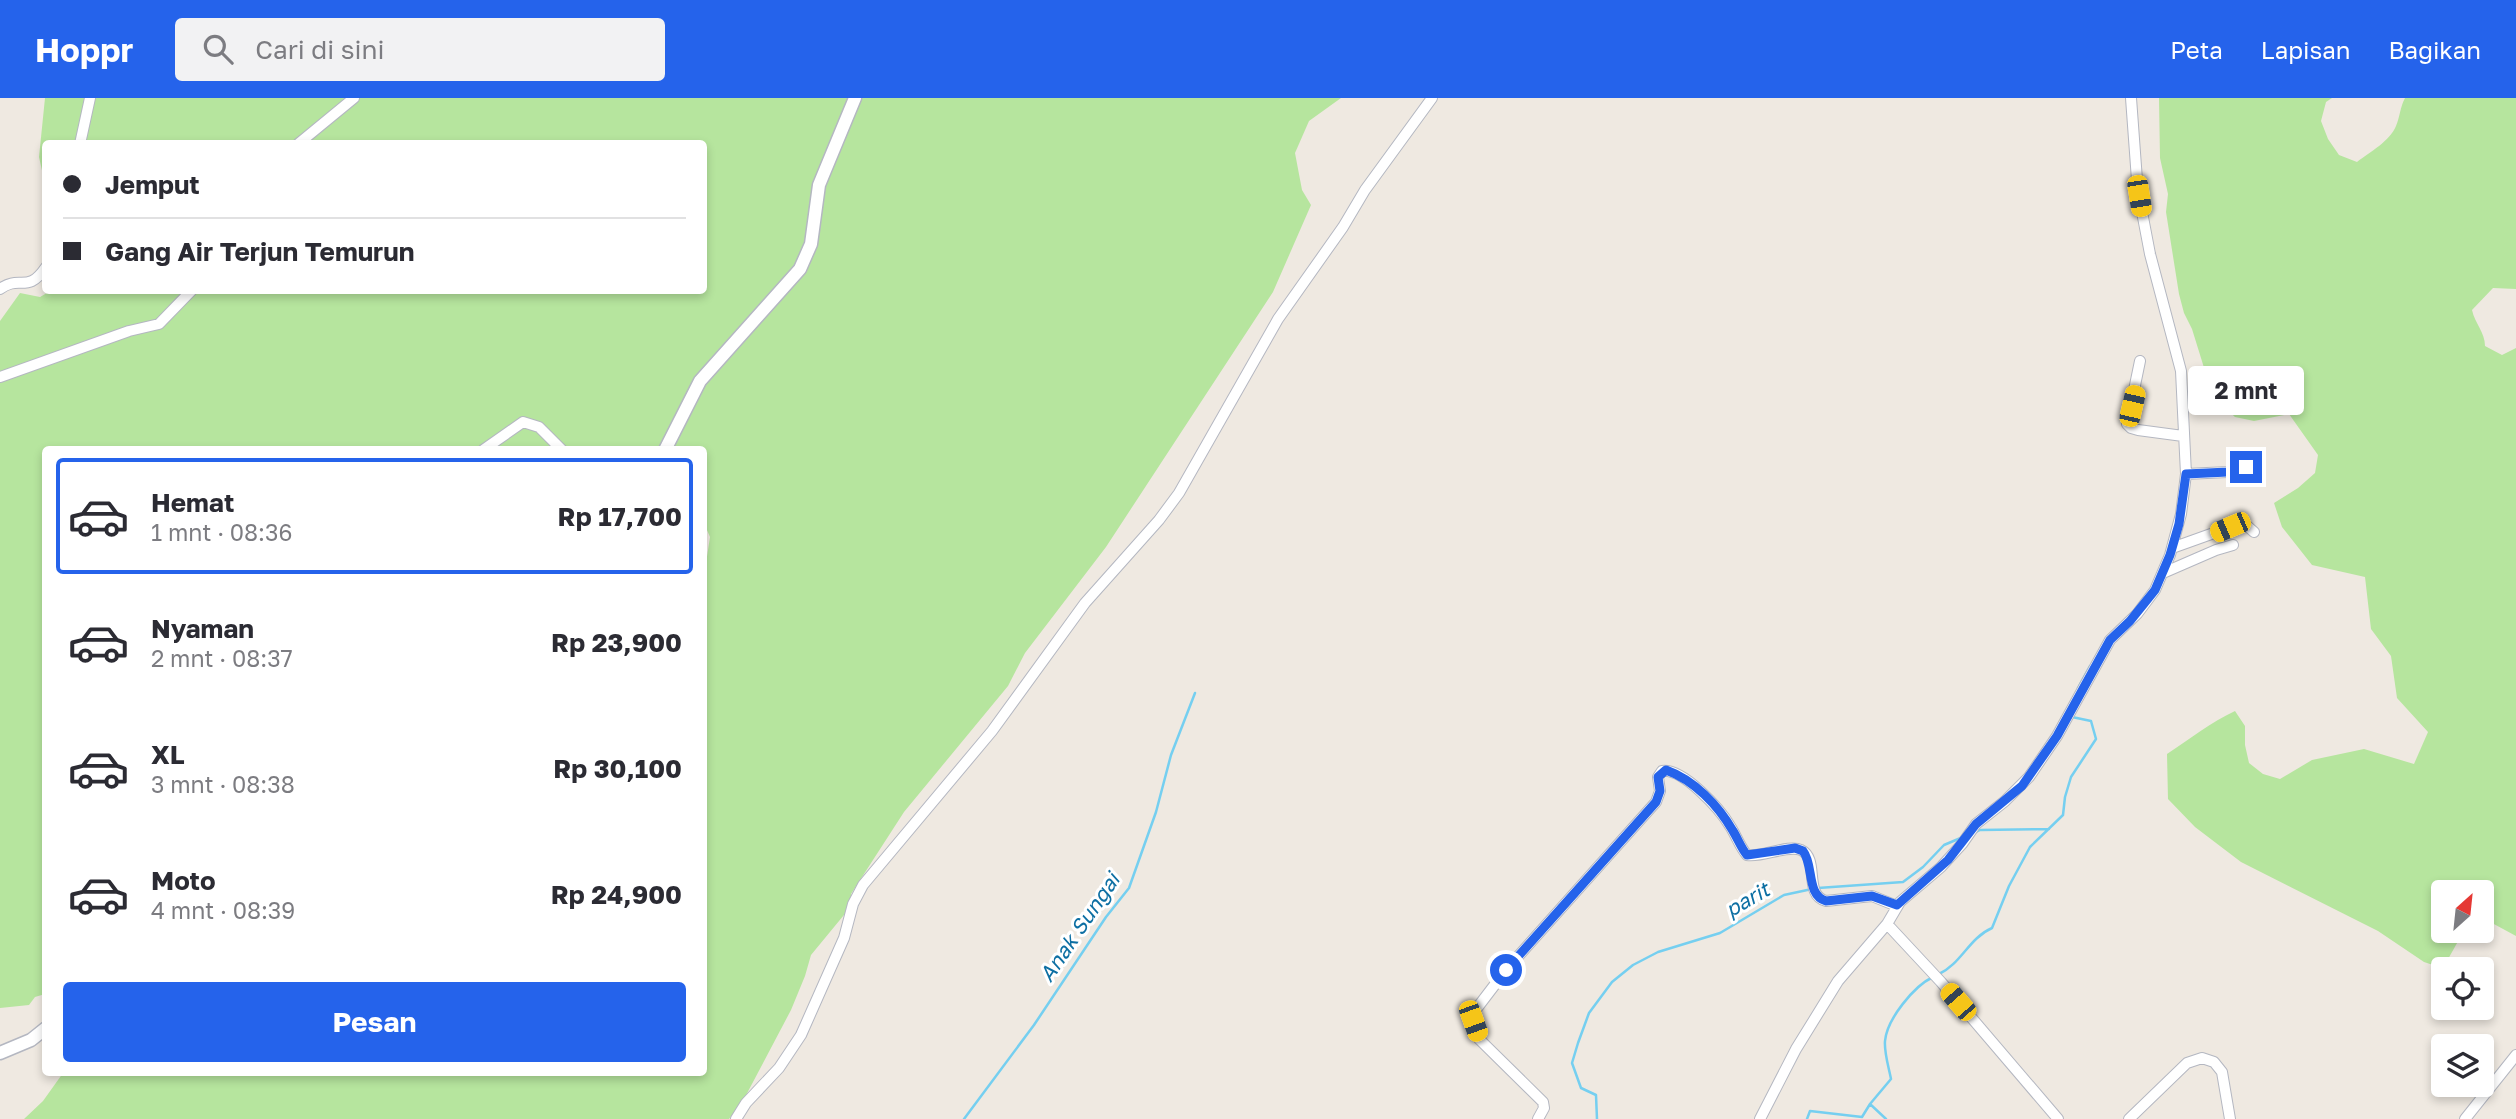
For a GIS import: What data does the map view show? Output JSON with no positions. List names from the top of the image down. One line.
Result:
{"water":["parit","Anak Sungai"],"north":"top right","page":{"header":"Hoppr","search":"Cari di sini","nav":["Peta","Lapisan","Bagikan"],"banner":["Jemput","Gang Air Terjun Temurun"],"bubble":"2 mnt","list":[{"name":"Hemat","note":"1 mnt · 08:36","value":"Rp 17,700"},{"name":"Nyaman","note":"2 mnt · 08:37","value":"Rp 23,900"},{"name":"XL","note":"3 mnt · 08:38","value":"Rp 30,100"},{"name":"Moto","note":"4 mnt · 08:39","value":"Rp 24,900"}],"buttons":"Pesan"}}
